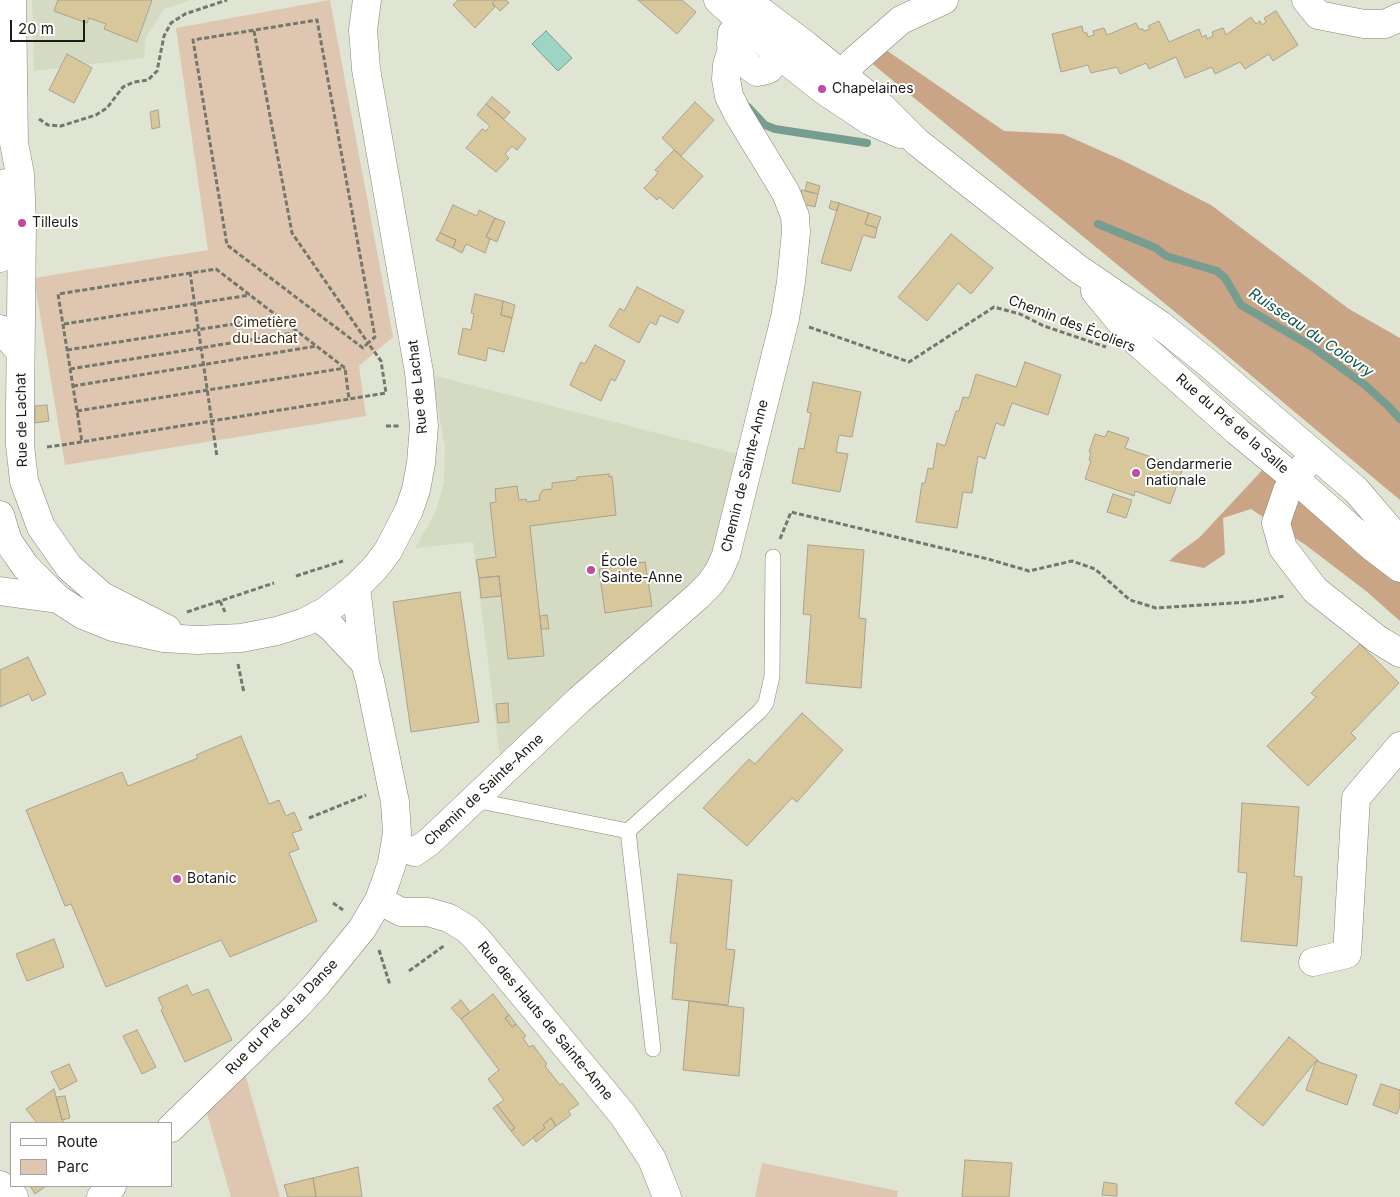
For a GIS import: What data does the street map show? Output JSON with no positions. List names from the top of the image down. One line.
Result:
{"streets":{"street":["Rue de Lachat","Rue du Pré de la Salle","Chemin de Sainte-Anne","Rue du Pré de la Danse","Rue des Hauts de Sainte-Anne"],"path":["Chemin des Écoliers"]},"crossings":[["Chemin des Écoliers","Chemin de Sainte-Anne"],["Rue de Lachat","Rue du Pré de la Danse"],["Chemin de Sainte-Anne","Rue du Pré de la Danse"],["Rue du Pré de la Danse","Rue des Hauts de Sainte-Anne"]],"water":["Ruisseau du Colovry"],"parks":["Cimetière du Lachat"],"places":["Chapelaines","Tilleuls","Gendarmerie nationale","École Sainte-Anne","Botanic"],"legend":["Route","Parc"],"scale_bar":"20 m"}
